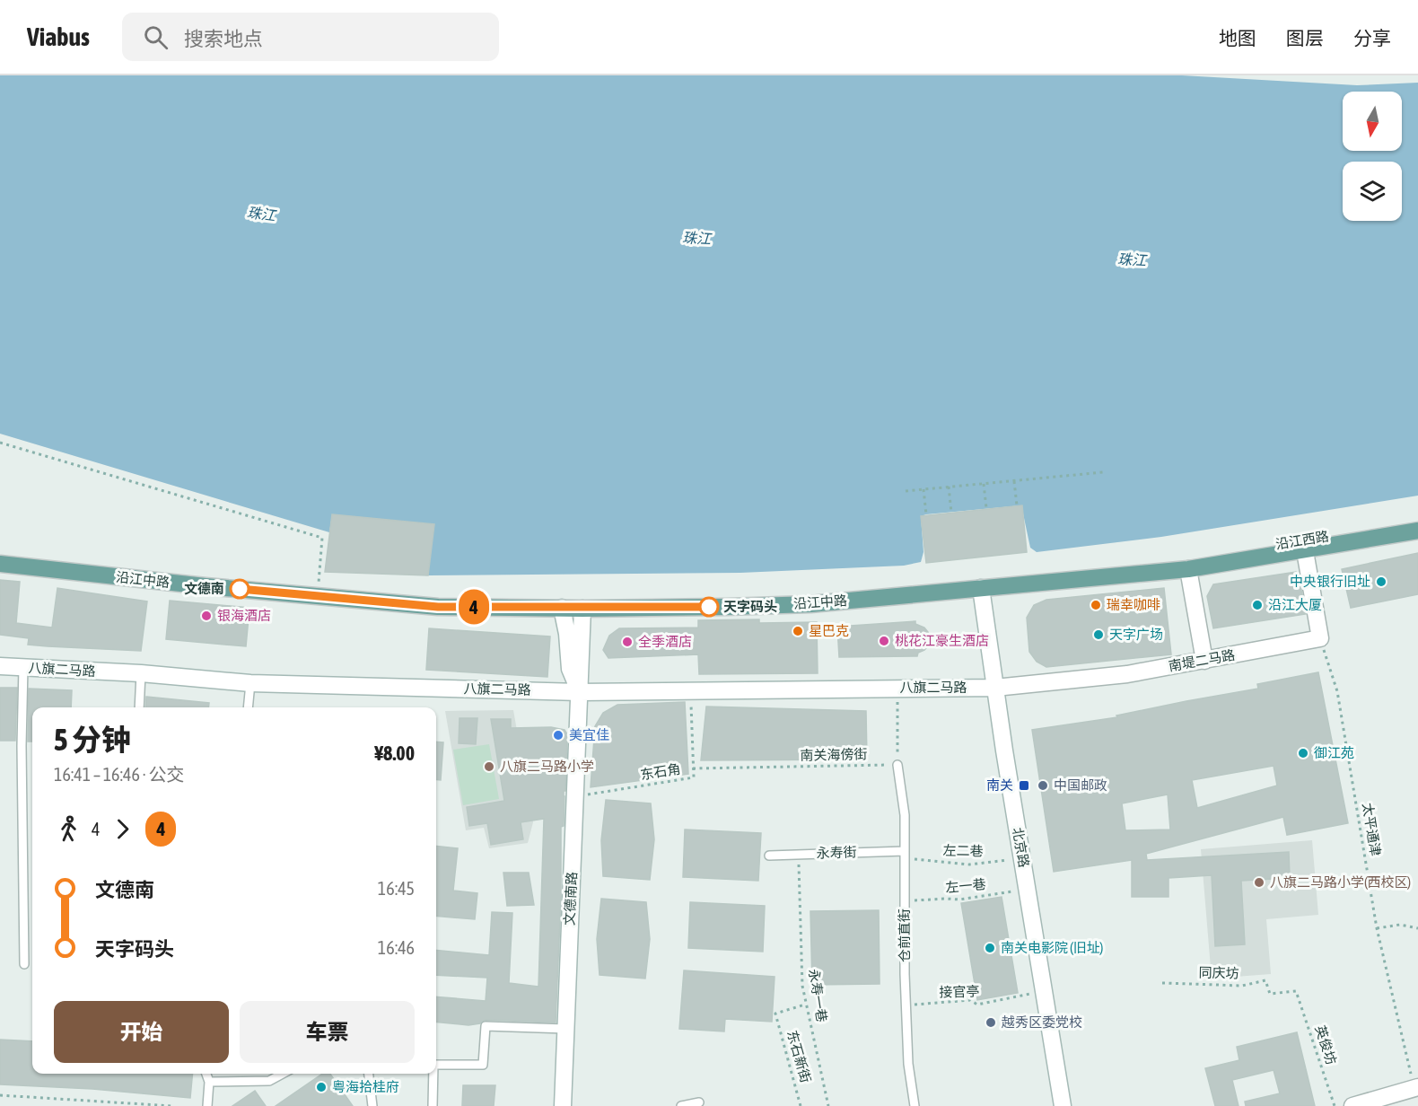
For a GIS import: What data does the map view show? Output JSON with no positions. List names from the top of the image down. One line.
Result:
{"streets":{"main road":["沿江西路","沿江中路"],"street":["南堤二马路","八旗二马路","北京路","文德南路"],"lane":["永寿街","仓前直街"],"path":["南关海傍街","东石角","太平通津","左二巷","左一巷","同庆坊","接官亭","永寿一巷","英俊坊","东石新街"]},"crossings":[["沿江西路","沿江中路"],["沿江中路","北京路"],["沿江中路","文德南路"],["南堤二马路","八旗二马路"],["南堤二马路","太平通津"],["南堤二马路","北京路"],["八旗二马路","东石角"],["八旗二马路","北京路"],["八旗二马路","文德南路"],["南关海傍街","东石角"],["南关海傍街","仓前直街"],["东石角","文德南路"],["北京路","左二巷"],["北京路","左一巷"],["北京路","接官亭"],["左二巷","永寿街"],["左二巷","仓前直街"],["永寿街","仓前直街"],["永寿街","永寿一巷"],["左一巷","仓前直街"],["仓前直街","接官亭"],["同庆坊","英俊坊"],["永寿一巷","东石新街"]],"water":["珠江"],"places":{"other":["中央银行旧址","文德南","瑞幸咖啡","沿江大厦","天字码头","银海酒店","星巴克","天字广场","桃花江豪生酒店","全季酒店","美宜佳","御江苑","八旗二马路小学","中国邮政","八旗二马路小学(西校区)","南关电影院 (旧址)","越秀区委党校","粤海拾桂府"],"transit":["南关"]},"lines":["bus line 4"],"north":"bottom","page":{"header":"Viabus","search":"搜索地点","nav":["地图","图层","分享"],"on_map":"4","heading":["5 分钟","16:41 – 16:46 · 公交","¥8.00"],"legs":["4","4"],"list":[{"name":"文德南","value":"16:45"},{"name":"天字码头","value":"16:46"}],"buttons":["开始","车票"]}}
